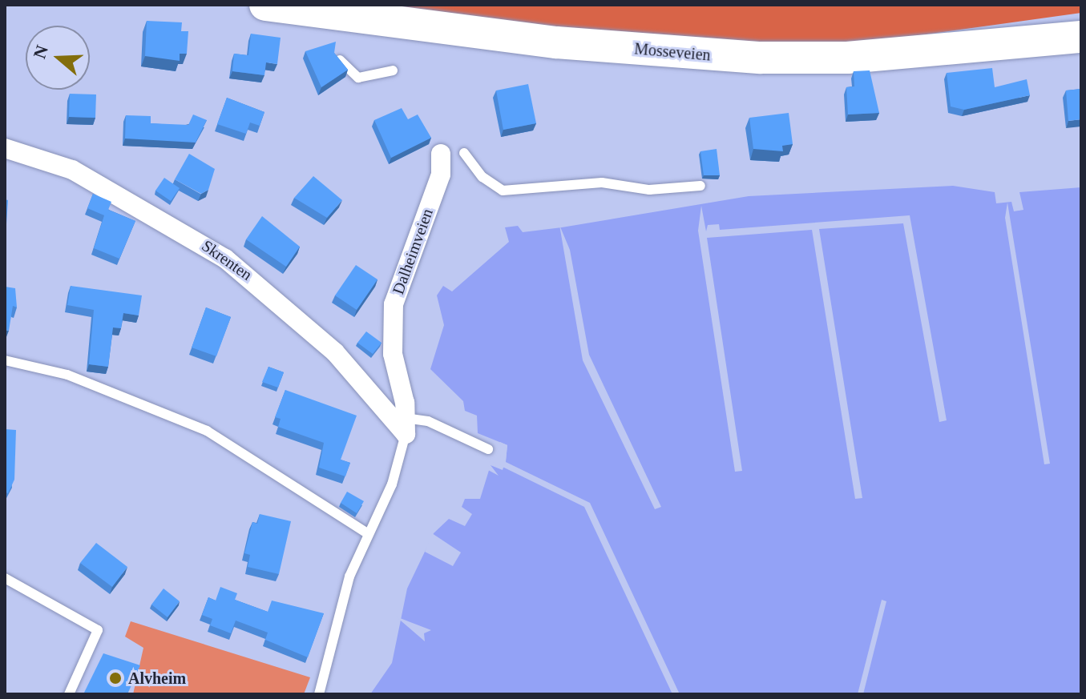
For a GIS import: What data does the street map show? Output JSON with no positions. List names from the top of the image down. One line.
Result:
{"streets":{"highway":["Mosseveien"],"street":["Dalheimveien","Skrenten"]},"crossings":[["Dalheimveien","Skrenten"]],"places":["Alvheim"],"north":"left"}
